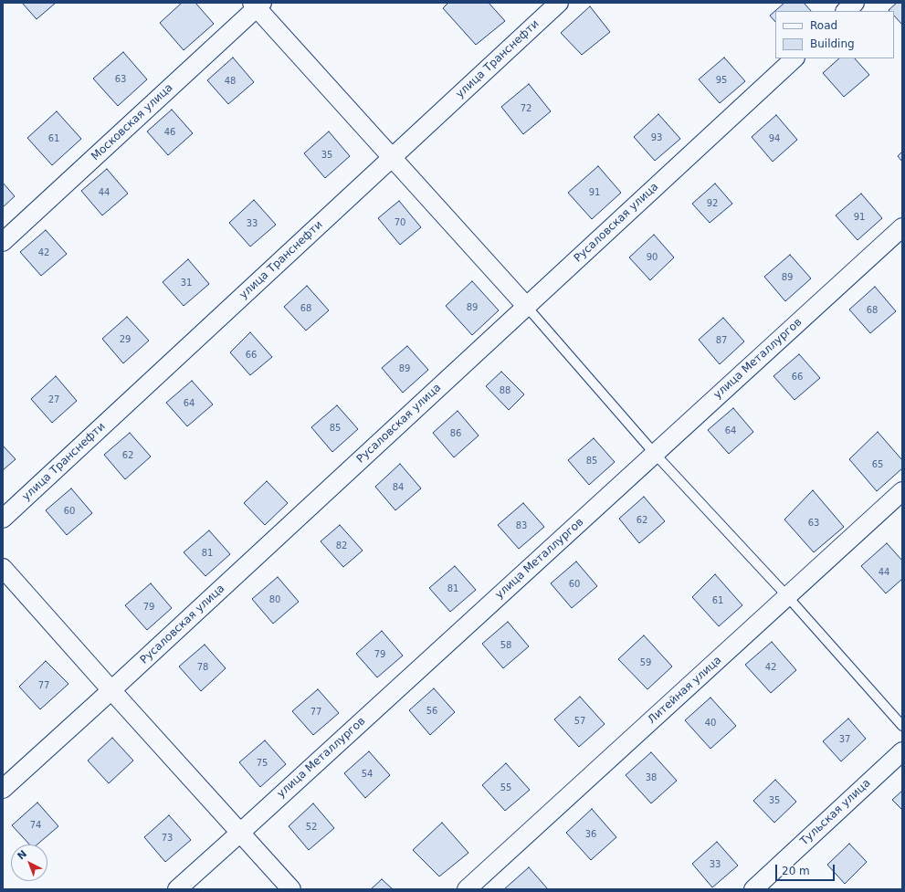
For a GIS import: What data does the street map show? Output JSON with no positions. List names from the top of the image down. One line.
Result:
{"streets":{"street":["улица Транснефти","Московская улица","Русаловская улица","улица Металлургов","Литейная улица","Тульская улица"]},"house_numbers":["63","95","48","72","46","93","61","94","35","44","91","92","91","70","33","42","90","89","31","89","68","68","29","87","66","89","66","88","27","64","85","64","86","62","85","65","84","60","62","63","83","82","81","44","60","81","80","61","79","58","79","59","78","42","77","56","77","57","40","37","75","54","38","55","35","74","52","36","73","33"],"legend":["Road","Building"],"scale_bar":"20 m","north":"top left"}
